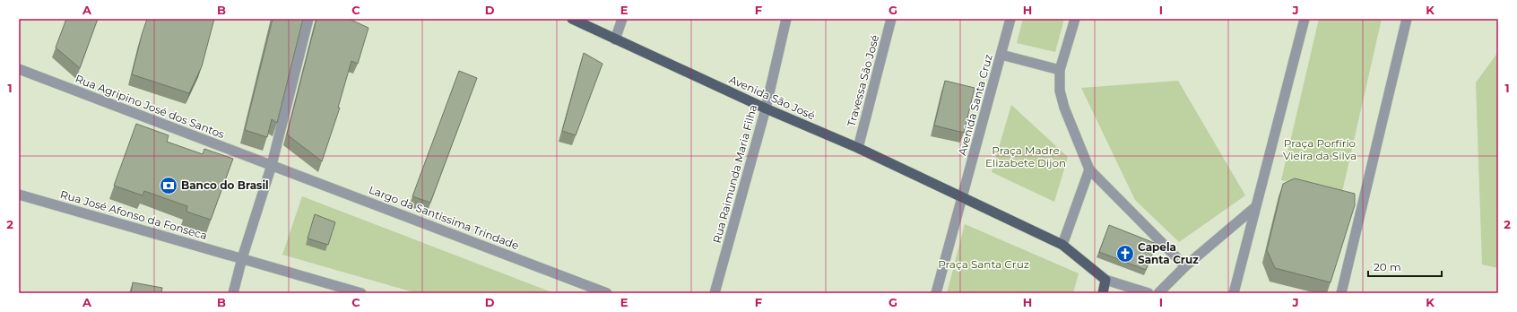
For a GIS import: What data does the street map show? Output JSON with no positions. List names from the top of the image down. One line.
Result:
{"streets":{"main road":["Avenida São José"],"street":["Travessa São José","Avenida Santa Cruz","Rua Agripino José dos Santos","Rua Raimunda Maria Filha","Rua José Afonso da Fonseca","Largo da Santissima Trindade"]},"crossings":[["Travessa São José","Avenida São José"],["Avenida São José","Avenida Santa Cruz"],["Avenida São José","Rua Raimunda Maria Filha"],["Rua Agripino José dos Santos","Largo da Santissima Trindade"]],"parks":["Praça Porfírio Vieira da Silva","Praça Madre Elizabete Dijon","Praça Santa Cruz"],"places":{"bank":["Banco do Brasil"],"church":["Capela Santa Cruz"]},"scale_bar":"20 m","grid":{"columns":["A","B","C","D","E","F","G","H","I","J","K"],"rows":["1","2"]}}
